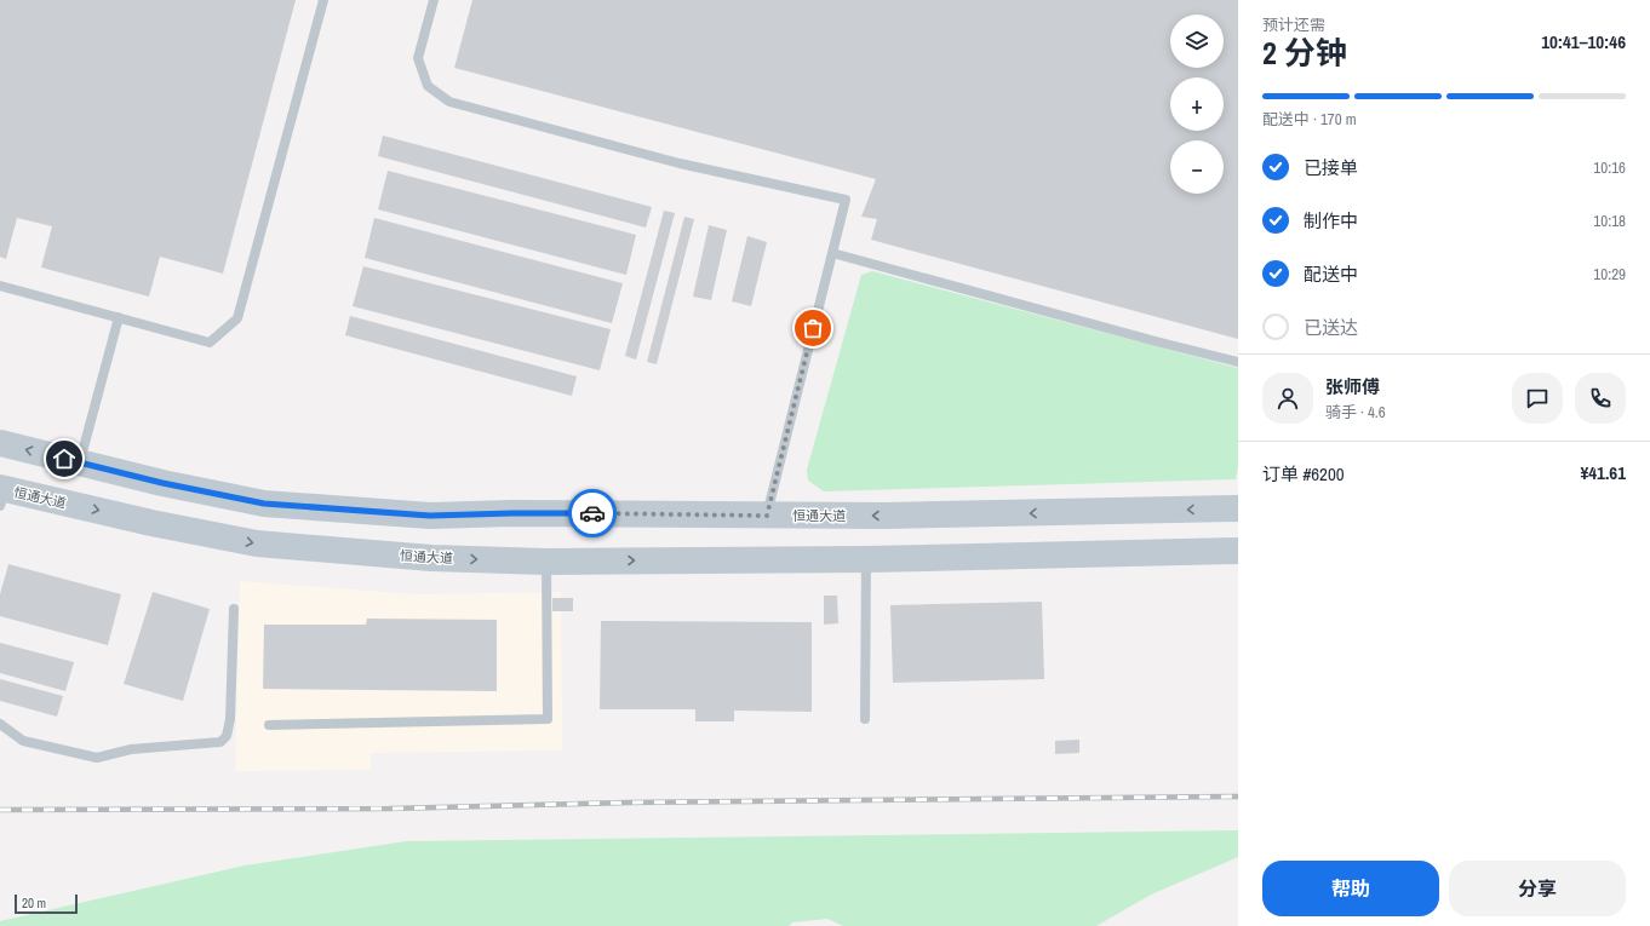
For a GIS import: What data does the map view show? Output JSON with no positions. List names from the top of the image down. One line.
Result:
{"streets":{"main road":["恒通大道"]},"scale_bar":"20 m","page":{"heading":["2 分钟","预计还需","10:41–10:46"],"panel":["张师傅","骑手 · 4.6","订单 #6200","¥41.61"],"map_buttons":["+","−"],"bar":"配送中 · 170 m","list":[["已接单","10:16"],["制作中","10:18"],["配送中","10:29"],"已送达"],"buttons":["帮助","分享"],"scale":"20 m"}}
